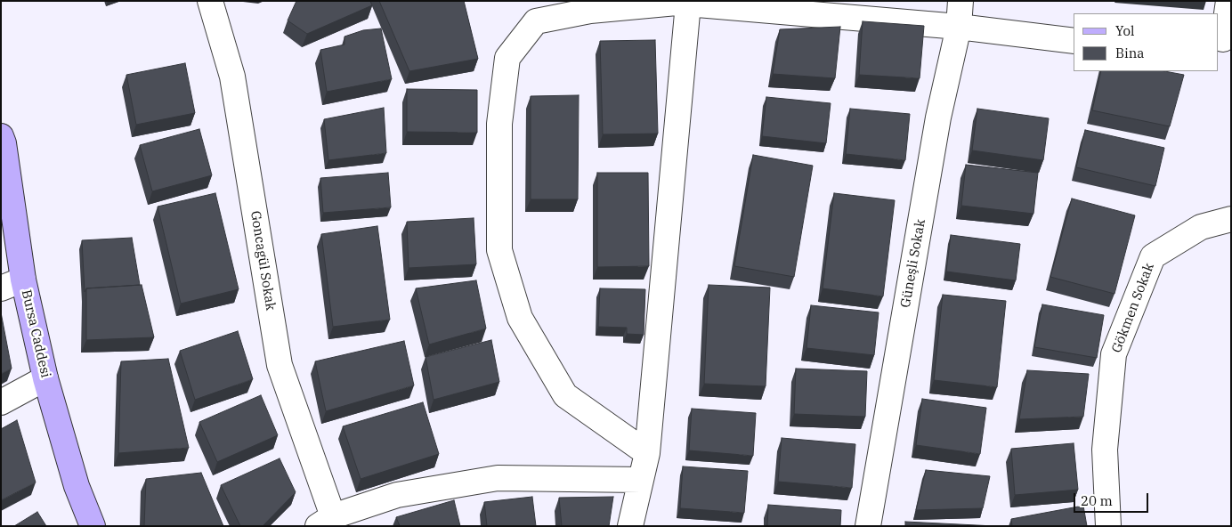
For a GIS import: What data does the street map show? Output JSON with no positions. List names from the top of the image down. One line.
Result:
{"streets":{"street":["Goncagül Sokak","Güneşli Sokak","Gökmen Sokak","Bursa Caddesi"]},"legend":["Yol","Bina"],"scale_bar":"20 m"}
